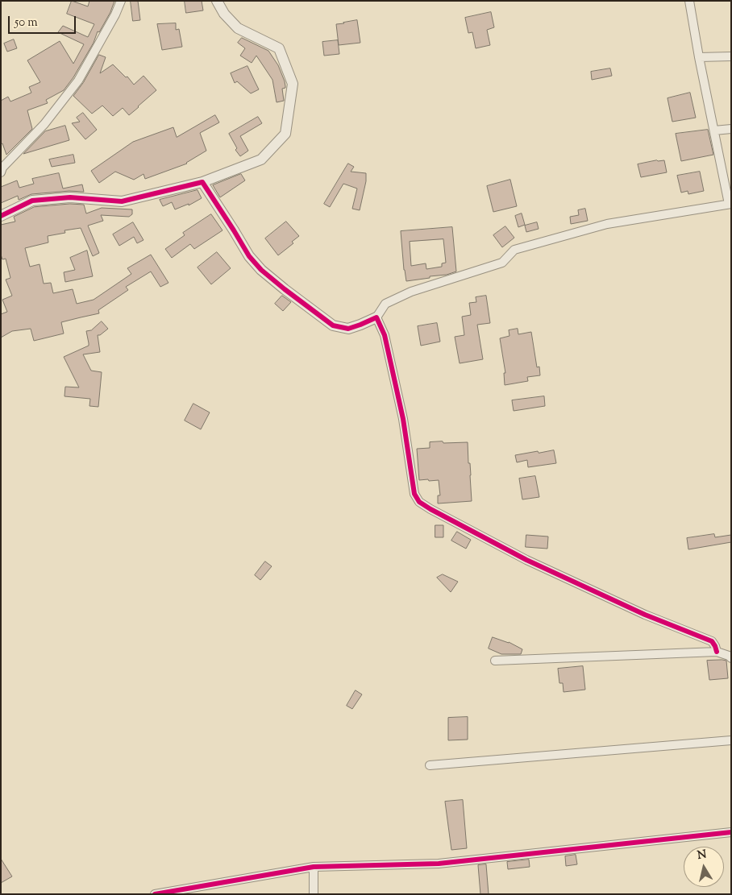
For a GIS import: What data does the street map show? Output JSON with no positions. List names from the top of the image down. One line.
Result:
{"scale_bar":"50 m","north":"top"}
